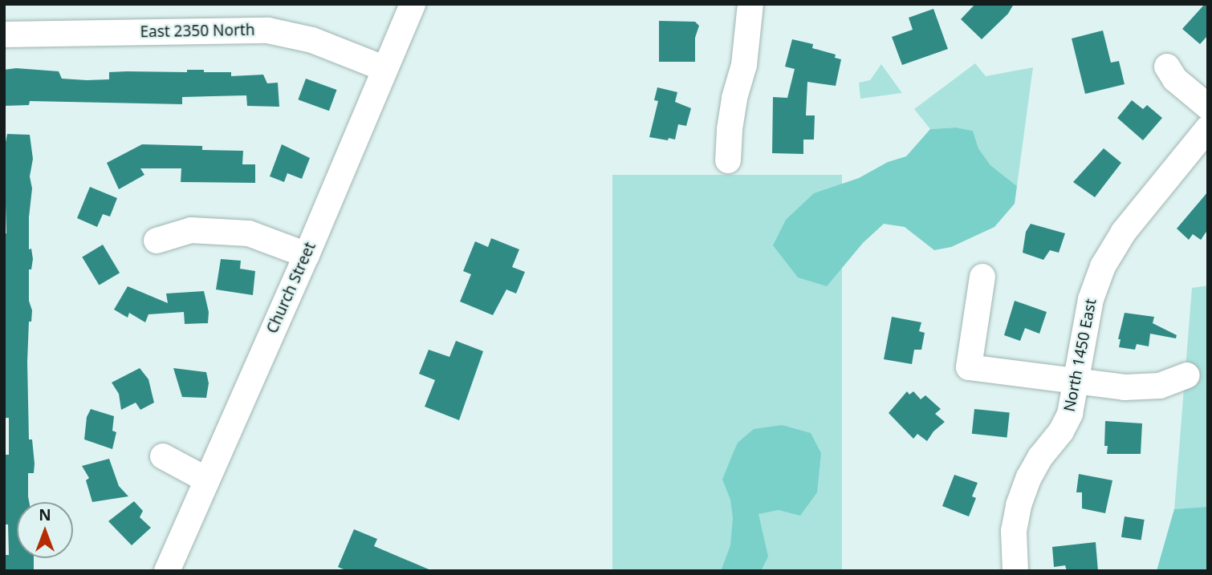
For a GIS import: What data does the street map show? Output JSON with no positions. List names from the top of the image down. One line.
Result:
{"streets":{"street":["East 2350 North","Church Street","North 1450 East"]},"crossings":[["East 2350 North","Church Street"]],"north":"top"}
